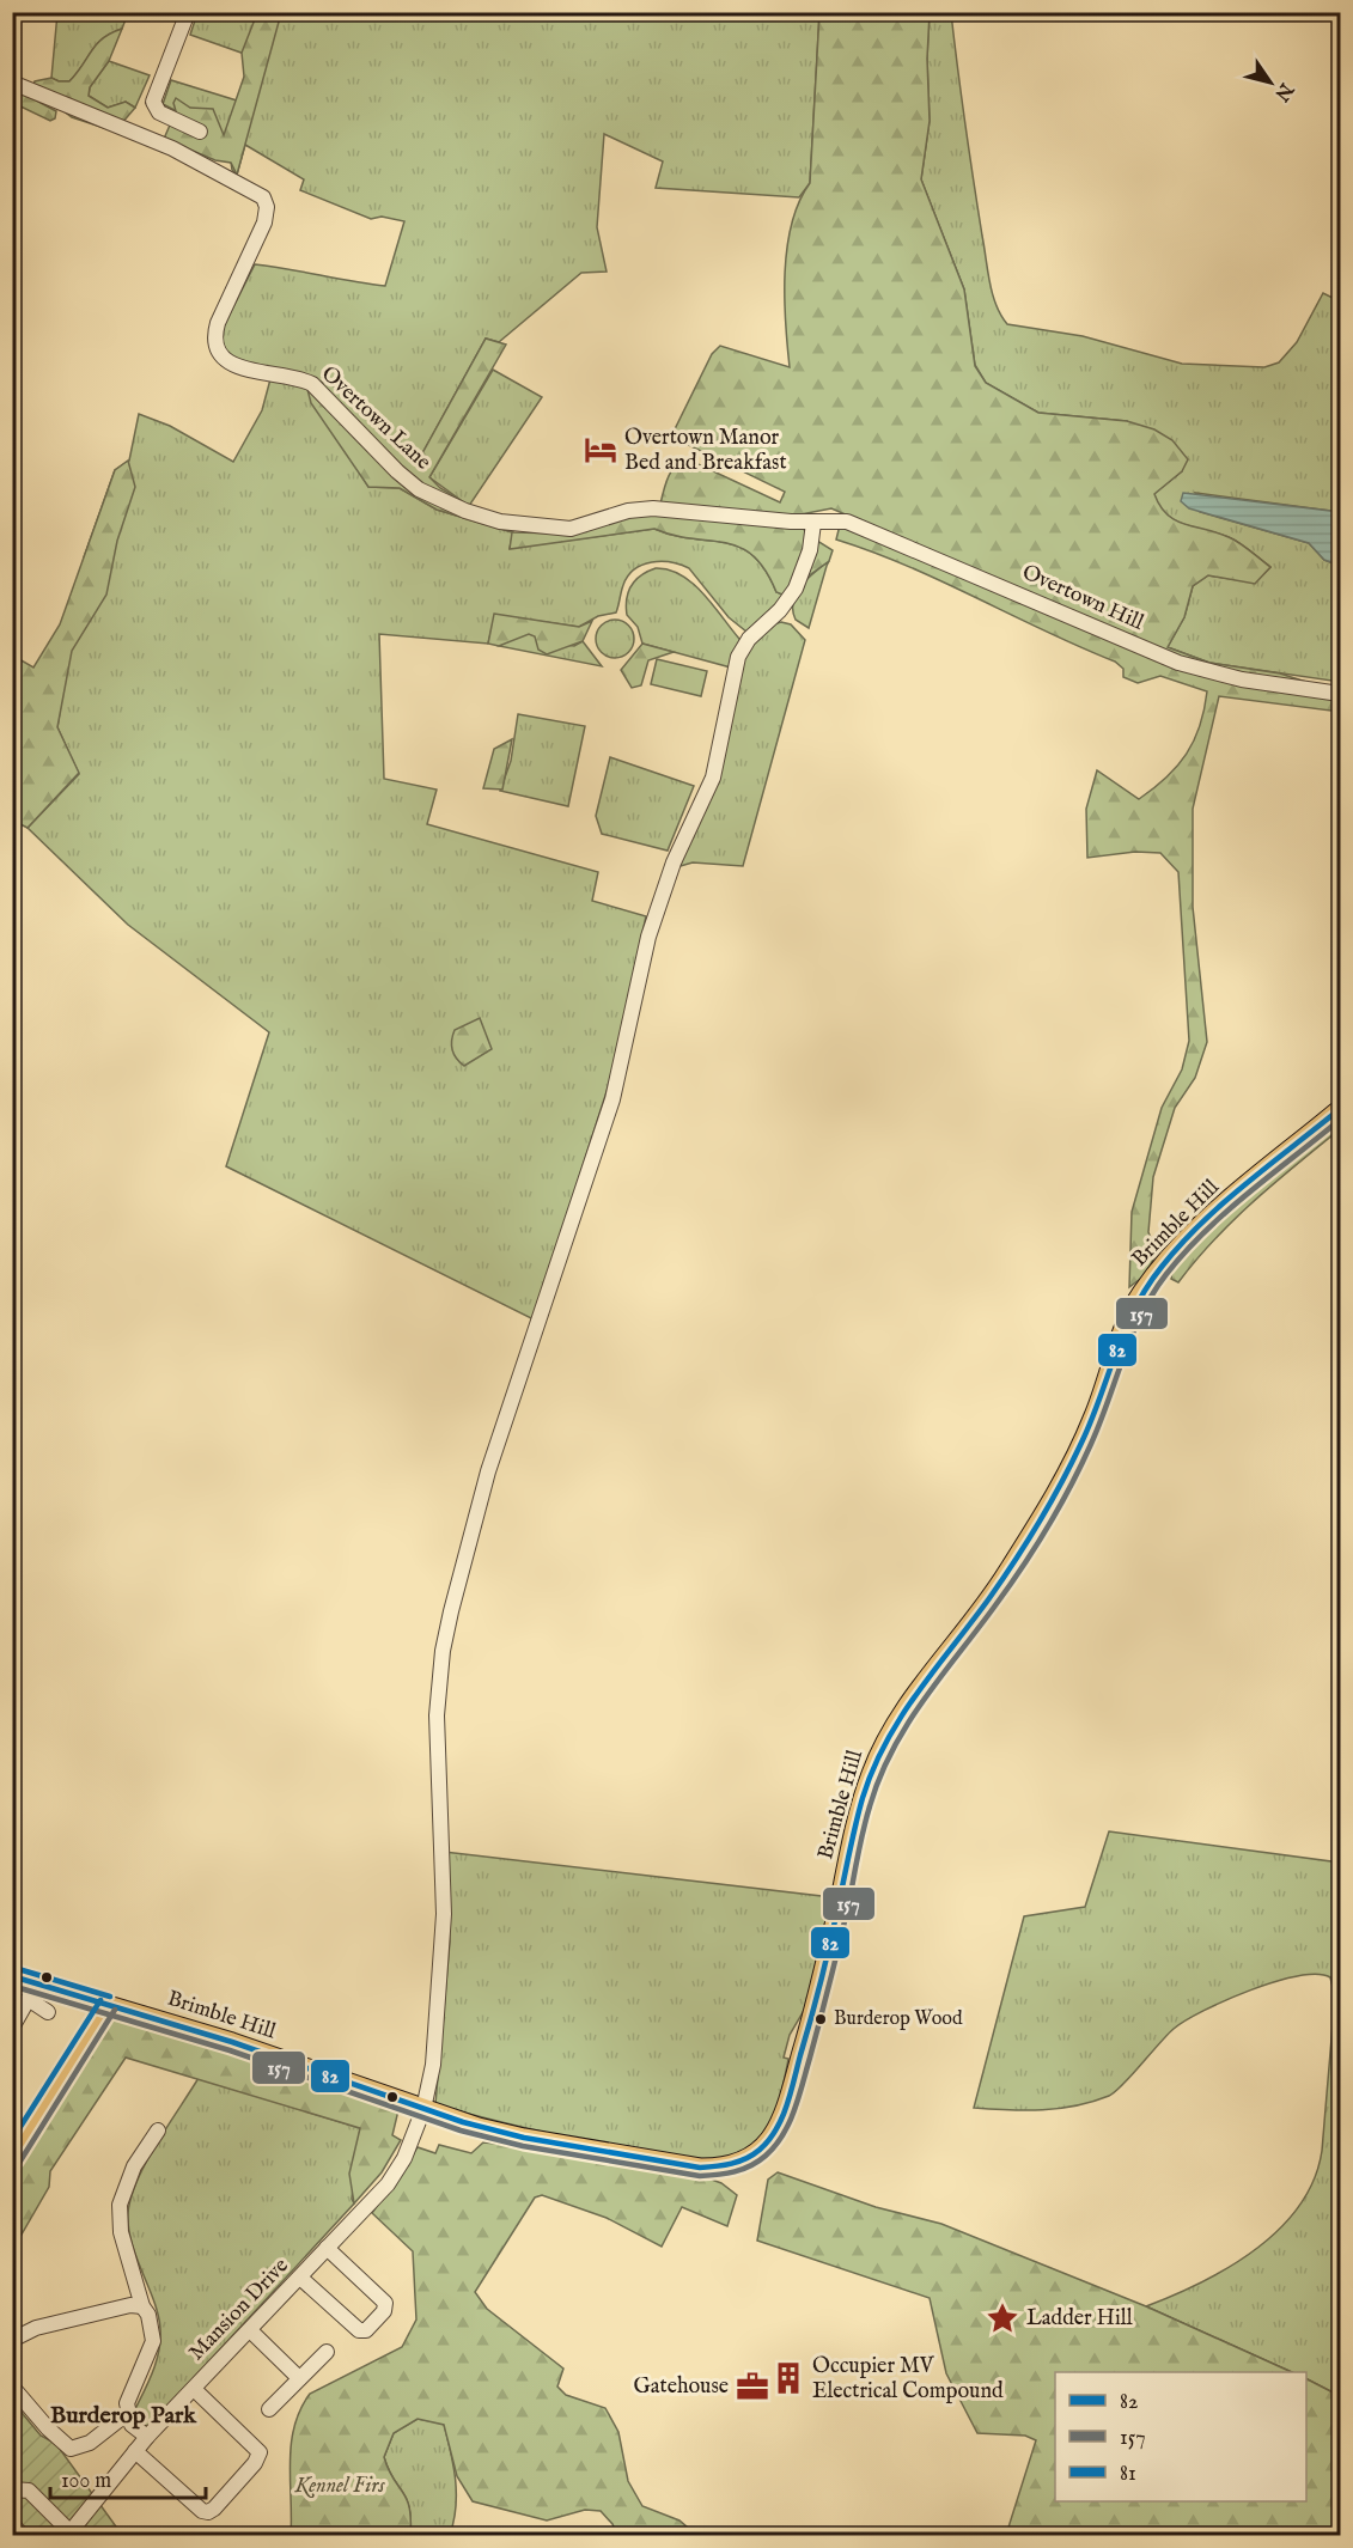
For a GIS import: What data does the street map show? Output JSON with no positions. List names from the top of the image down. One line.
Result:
{"streets":{"main road":["Brimble Hill"],"street":["Overtown Lane","Overtown Hill","Mansion Drive"]},"crossings":[["Overtown Lane","Overtown Hill"],["Overtown Lane","Mansion Drive"],["Overtown Hill","Mansion Drive"],["Brimble Hill","Mansion Drive"]],"districts":["Burderop Park"],"parks":["Kennel Firs"],"places":{"hotel":["Overtown Manor Bed and Breakfast"],"other":["Burderop Wood"],"place":["Ladder Hill"],"building":["Occupier MV Electrical Compound"],"office":["Gatehouse"]},"lines":["transit line 82","transit line 157","transit line 81"],"legend":["82","157","81"],"scale_bar":"100 m","north":"bottom right"}
